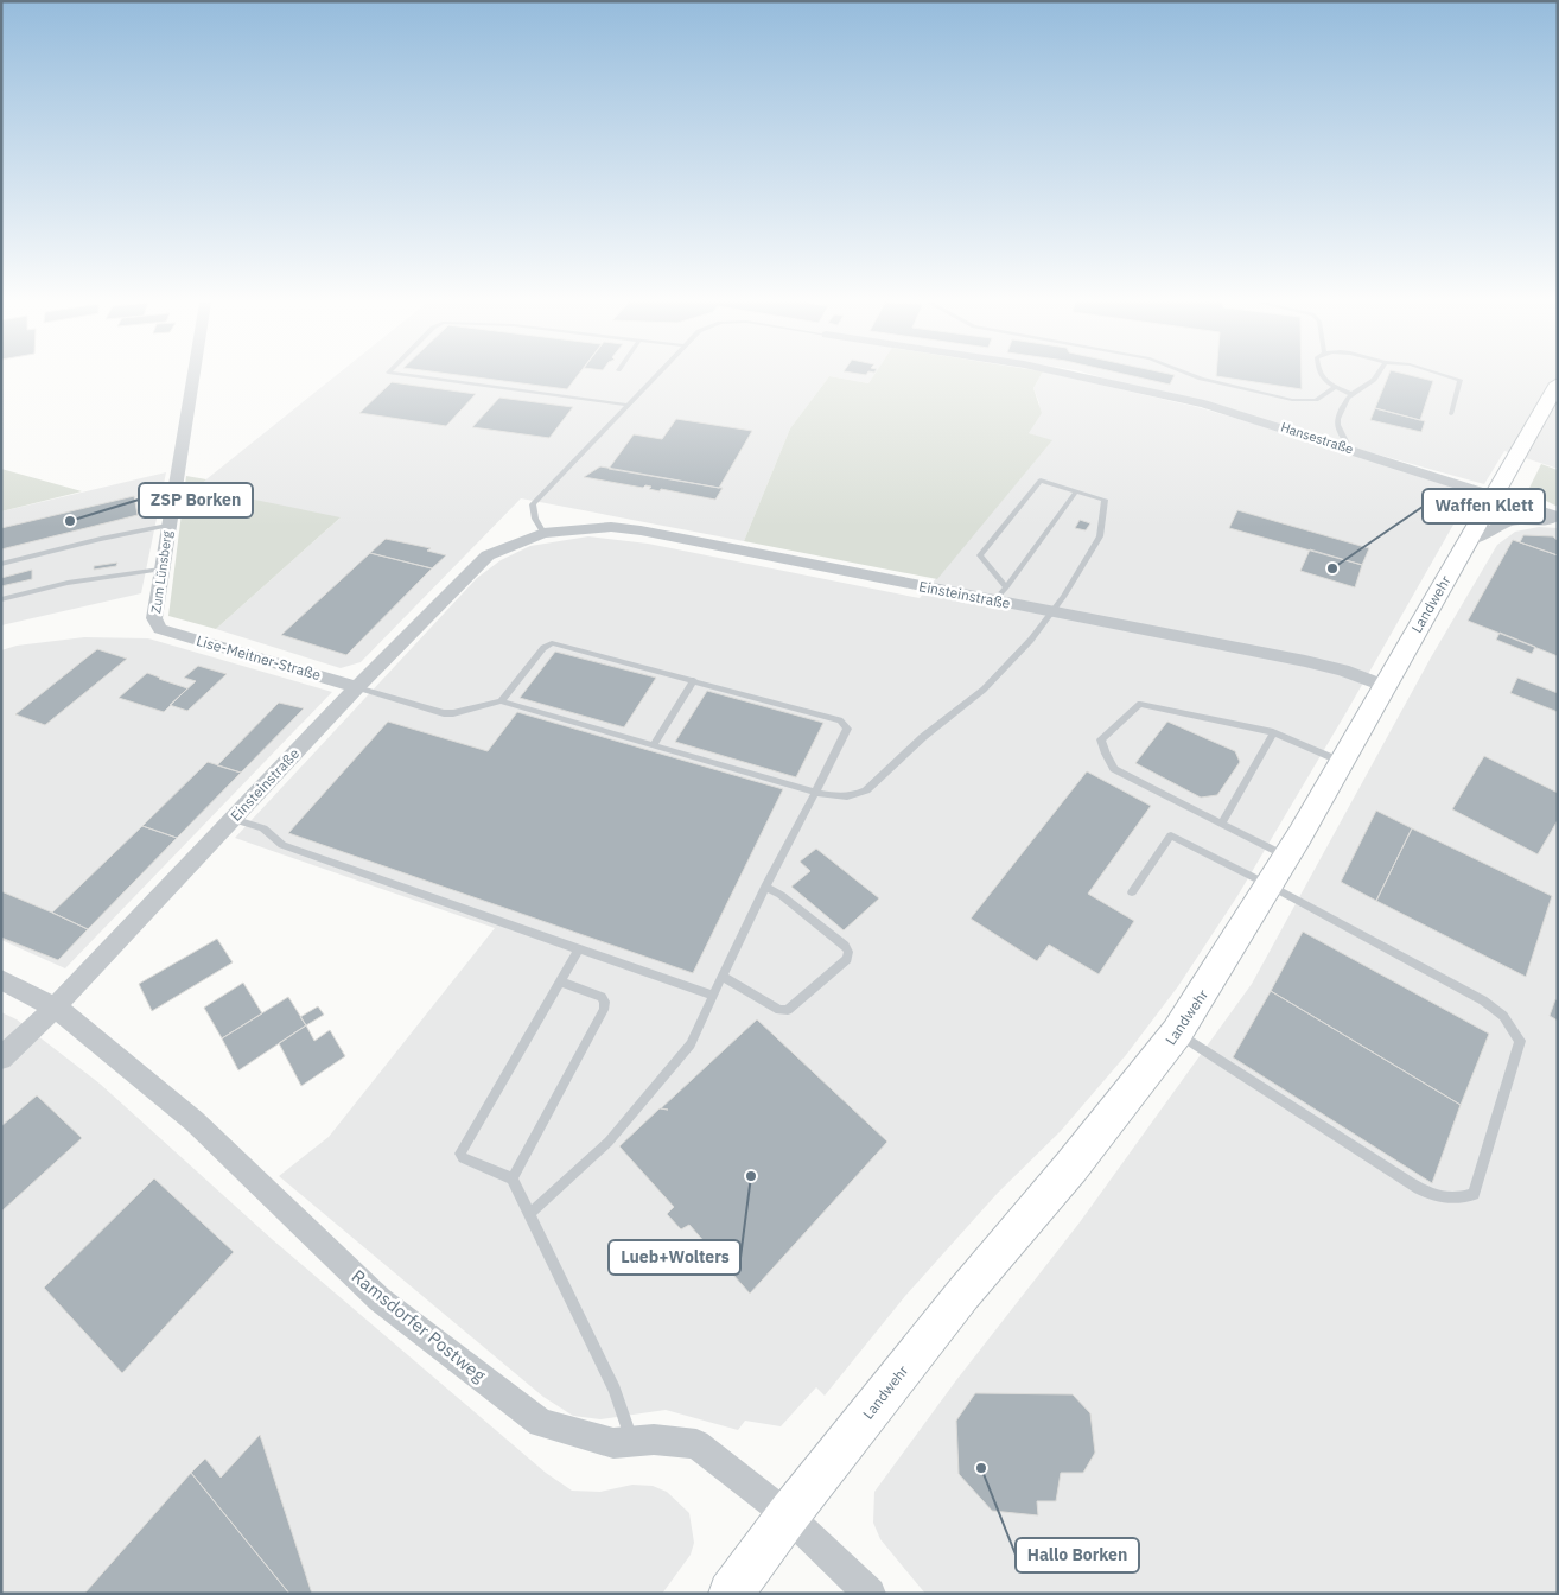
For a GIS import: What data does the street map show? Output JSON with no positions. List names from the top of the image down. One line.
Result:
{"streets":{"main road":["Landwehr"],"street":["Hansestraße","Zum Lünsberg","Einsteinstraße","Lise-Meitner-Straße","Ramsdorfer Postweg"]},"crossings":[["Hansestraße","Landwehr"],["Zum Lünsberg","Lise-Meitner-Straße"],["Einsteinstraße","Landwehr"],["Einsteinstraße","Lise-Meitner-Straße"],["Einsteinstraße","Ramsdorfer Postweg"],["Landwehr","Ramsdorfer Postweg"]],"places":["ZSP Borken","Waffen Klett","Lueb+Wolters","Hallo Borken"]}
